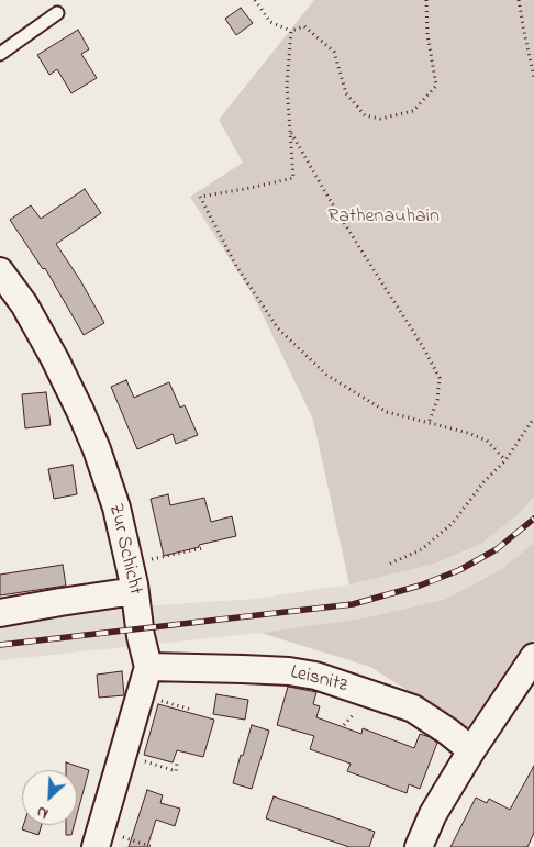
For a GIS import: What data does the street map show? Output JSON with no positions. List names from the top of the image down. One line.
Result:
{"streets":{"street":["Zur Schicht","Leisnitz"]},"crossings":[["Zur Schicht","Leisnitz"]],"parks":["Rathenauhain"],"north":"bottom left"}
